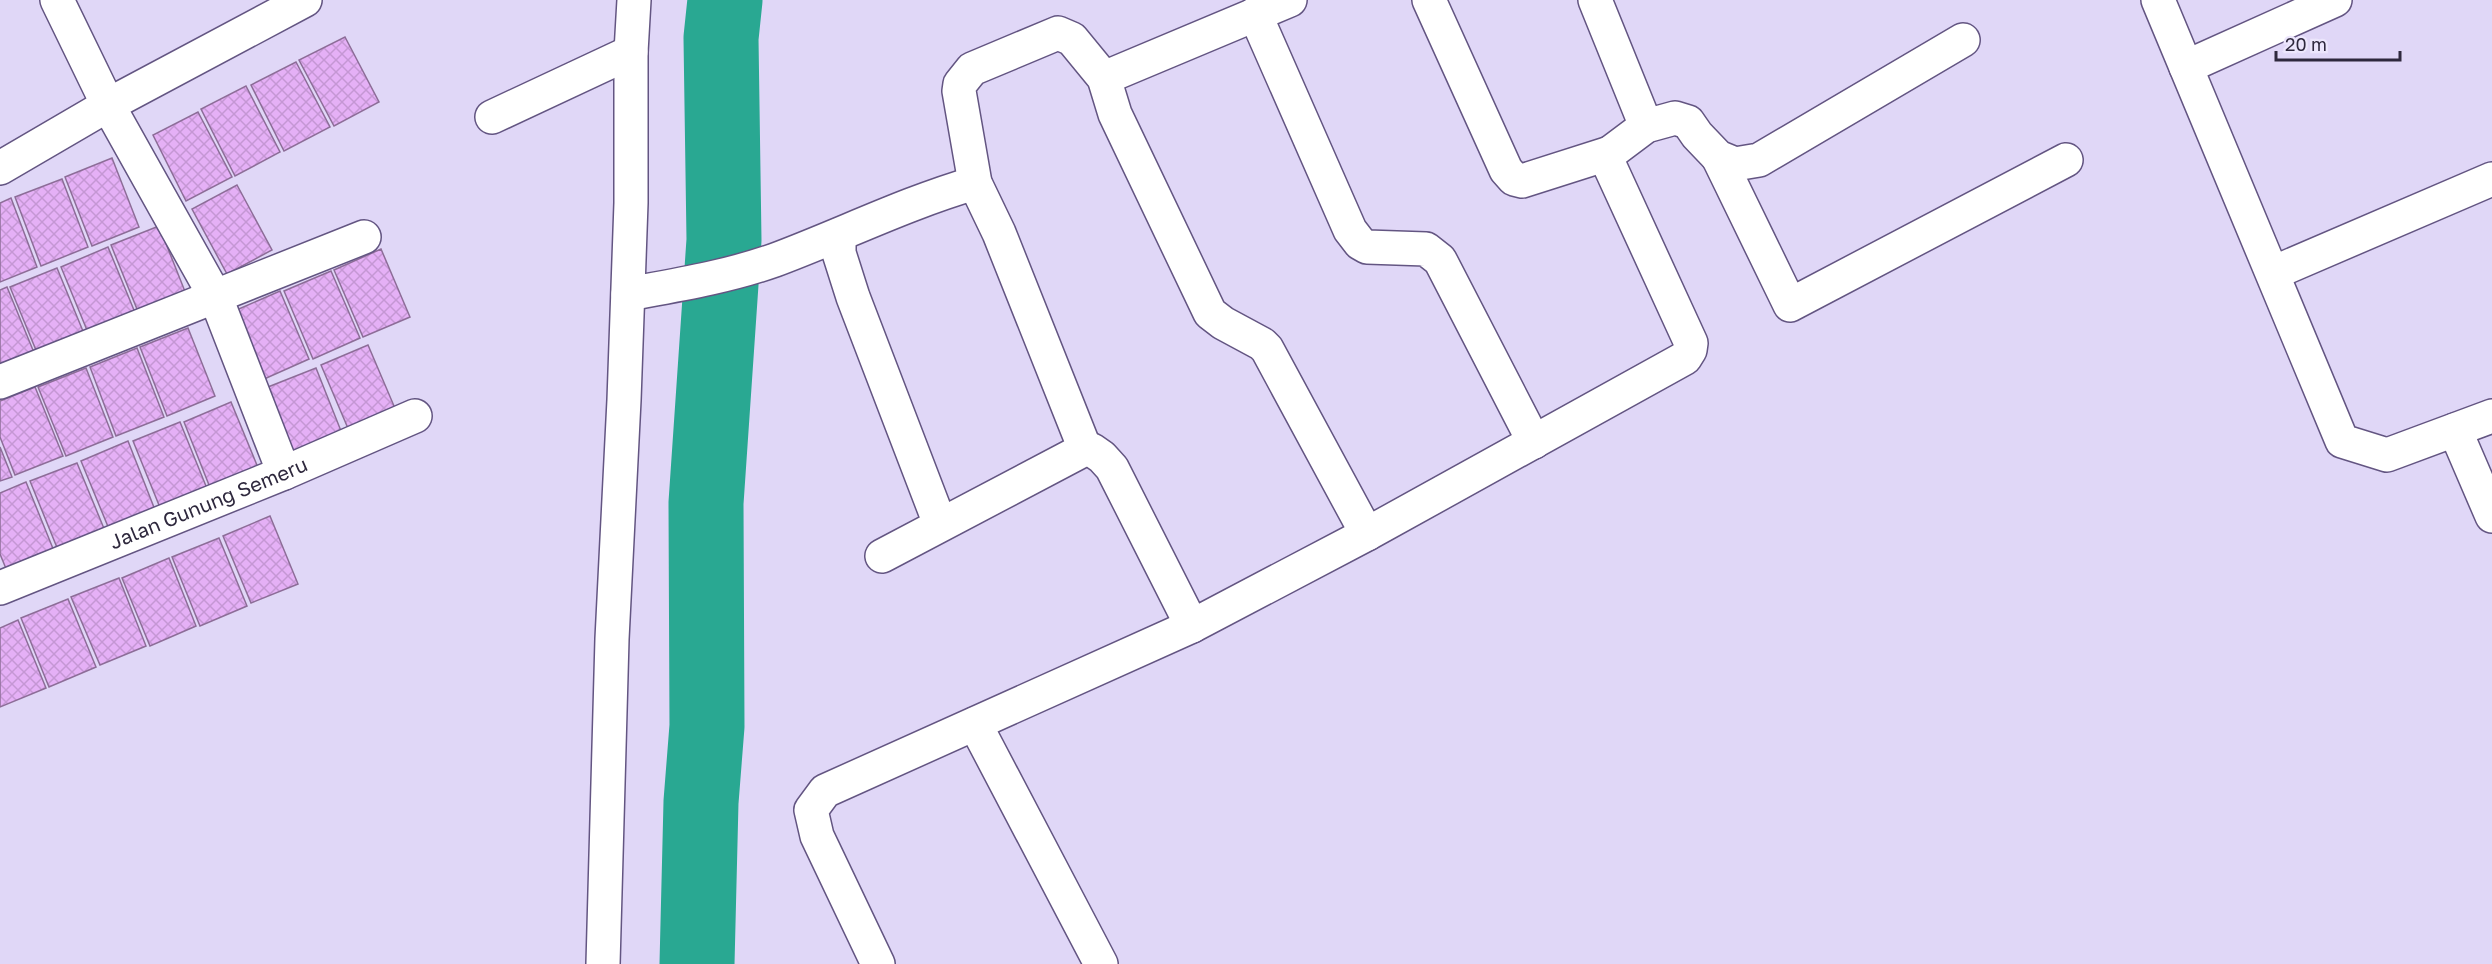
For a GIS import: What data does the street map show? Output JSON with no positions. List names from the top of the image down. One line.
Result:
{"streets":{"street":["Jalan Gunung Semeru"]},"scale_bar":"20 m"}
